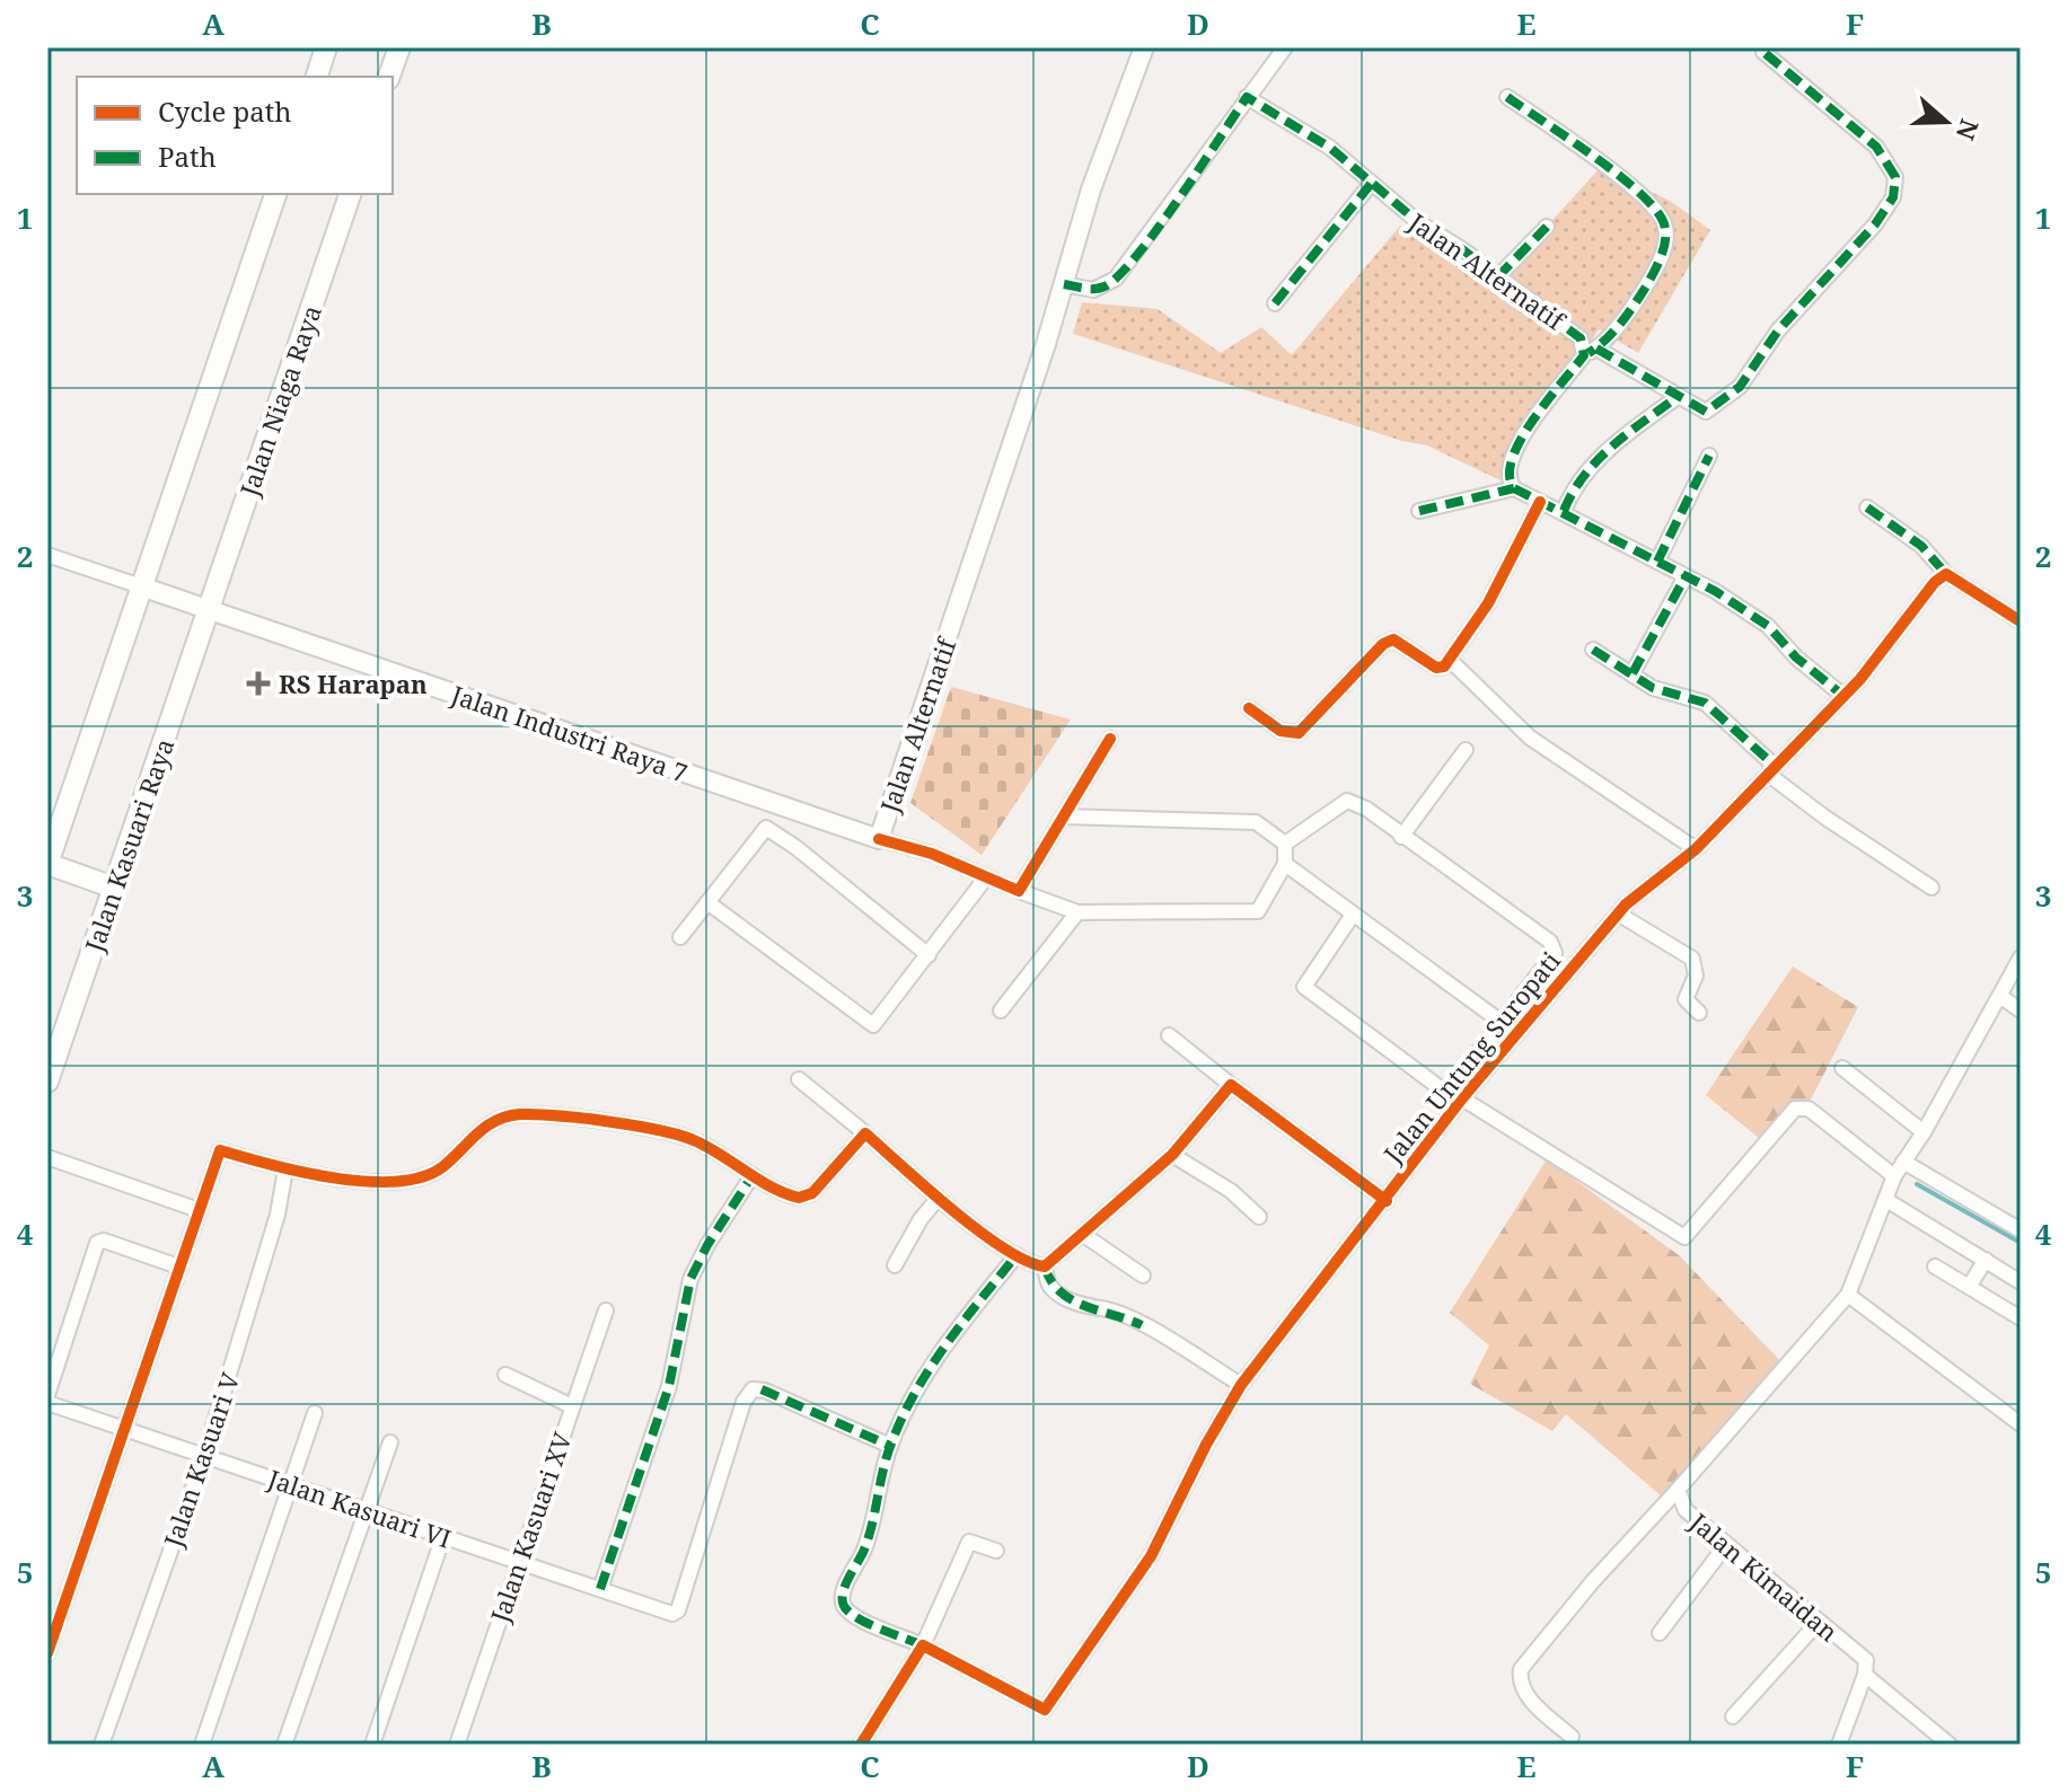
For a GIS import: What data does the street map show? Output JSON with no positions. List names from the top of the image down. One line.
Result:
{"streets":{"main road":["Jalan Niaga Raya","Jalan Kasuari Raya"],"street":["Jalan Alternatif","Jalan Industri Raya 7","Jalan Untung Suropati","Jalan Kasuari V","Jalan Kasuari VI","Jalan Kasuari XV","Jalan Kimaidan"]},"crossings":[["Jalan Alternatif","Jalan Industri Raya 7"],["Jalan Niaga Raya","Jalan Industri Raya 7"],["Jalan Niaga Raya","Jalan Kasuari Raya"],["Jalan Industri Raya 7","Jalan Kasuari Raya"],["Jalan Kasuari V","Jalan Kasuari VI"],["Jalan Kasuari VI","Jalan Kasuari XV"]],"places":{"health":["RS Harapan"]},"legend":["Cycle path","Path"],"north":"right","grid":{"columns":["A","B","C","D","E","F"],"rows":["1","2","3","4","5"]}}
